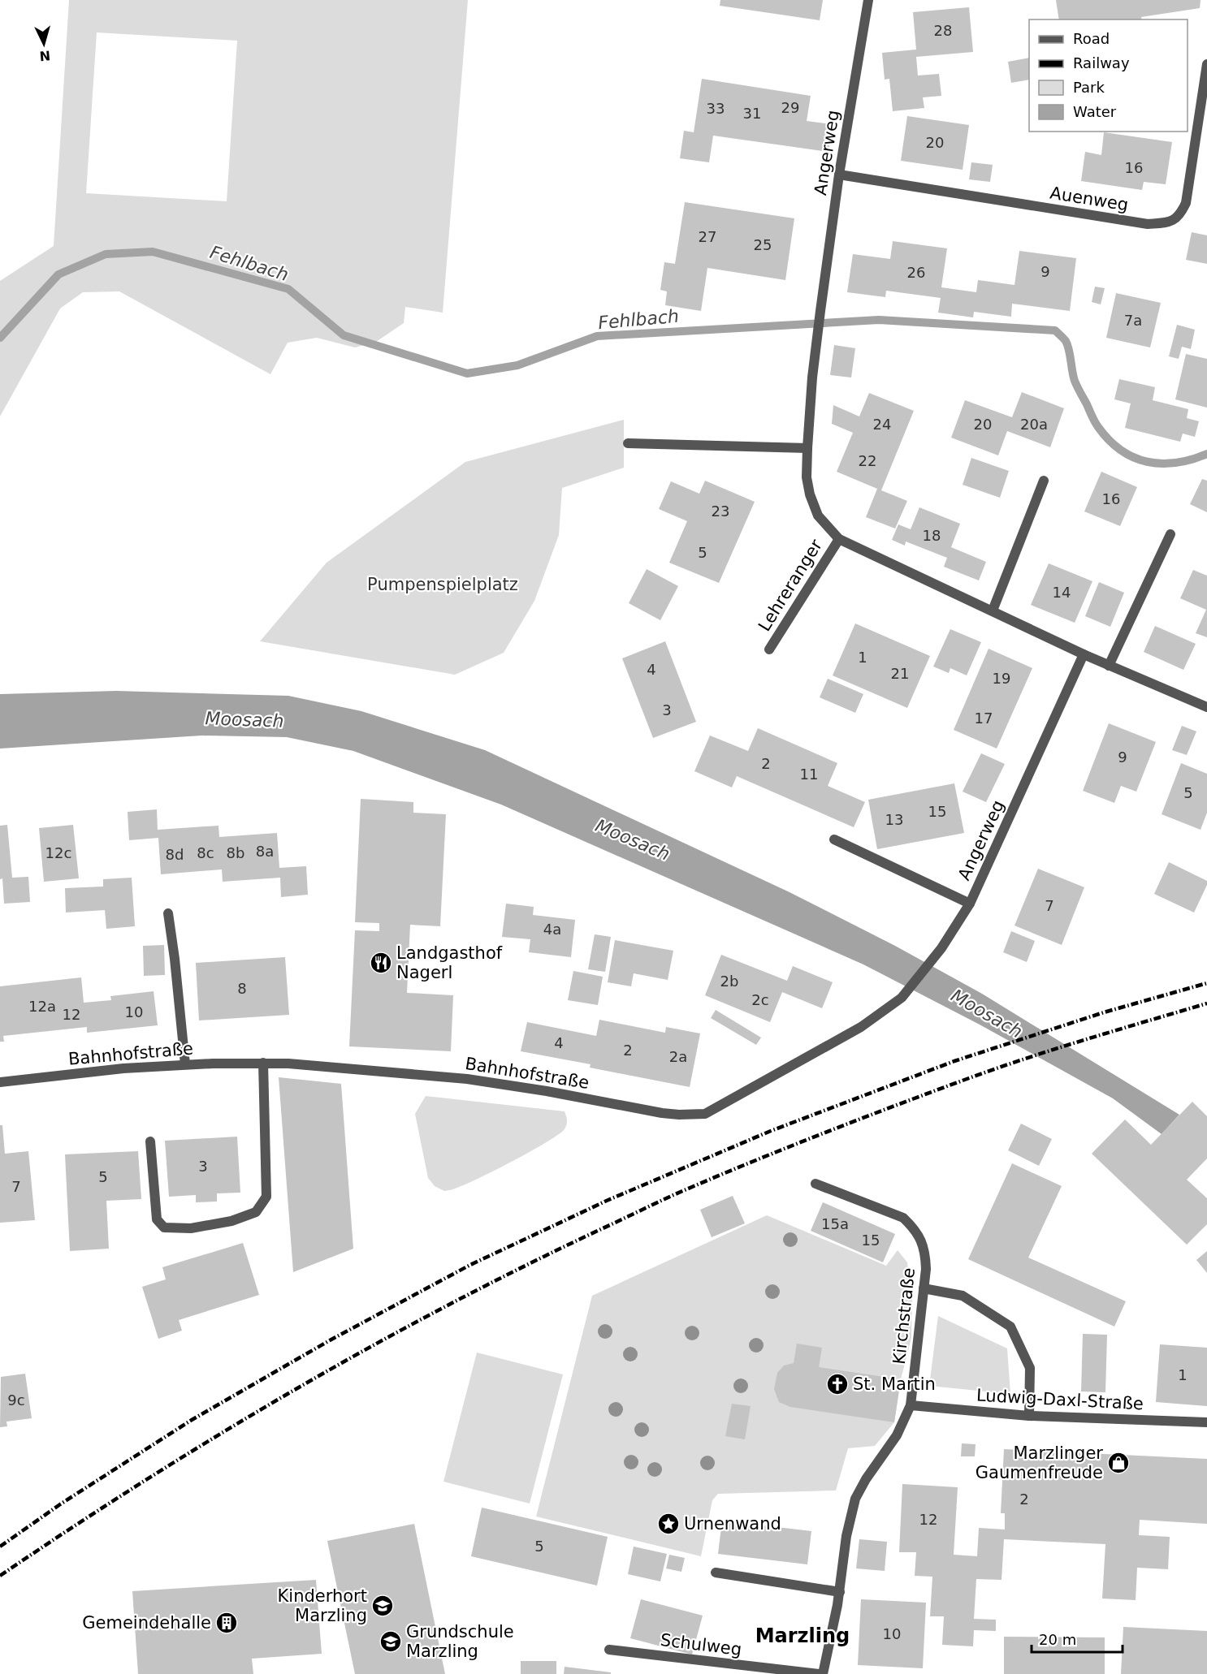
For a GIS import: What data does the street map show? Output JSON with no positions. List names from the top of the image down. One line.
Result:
{"streets":{"street":["Angerweg","Auenweg","Lehreranger","Bahnhofstraße","Kirchstraße","Ludwig-Daxl-Straße","Schulweg"]},"crossings":[["Angerweg","Auenweg"],["Angerweg","Bahnhofstraße"],["Kirchstraße","Ludwig-Daxl-Straße"]],"districts":["Marzling"],"water":["Fehlbach","Moosach"],"parks":["Pumpenspielplatz"],"places":{"restaurant":["Landgasthof Nagerl"],"church":["St. Martin"],"shop":["Marzlinger Gaumenfreude"],"place":["Urnenwand"],"school or university":["Kinderhort Marzling","Grundschule Marzling"],"building":["Gemeindehalle"]},"house_numbers":["28","29","33","31","20","16","27","25","9","26","7a","24","20","20a","22","16","23","18","5","14","1","4","21","19","3","17","9","2","11","5","15","13","8a","12c","8c","8b","8d","7","4a","2b","8","2c","12a","10","12","4","2","2a","3","5","7","15a","15","1","9c","2","12","5","10"],"legend":["Road","Railway","Park","Water"],"scale_bar":"20 m","north":"bottom"}
